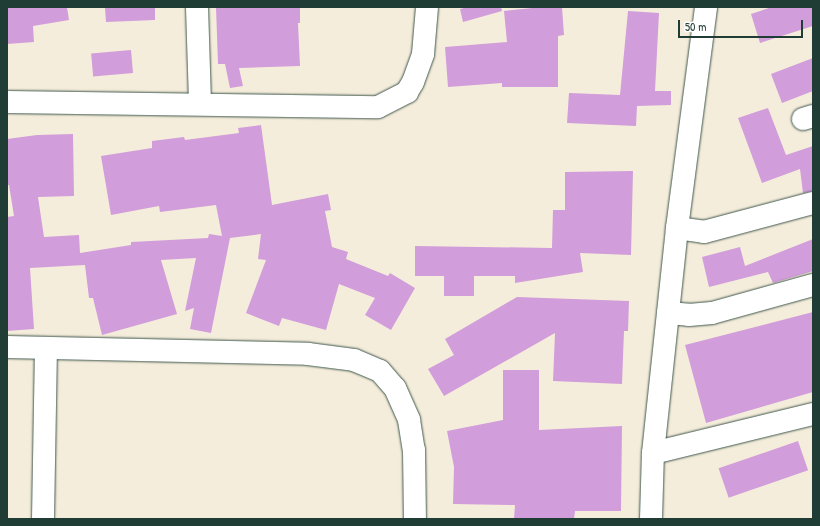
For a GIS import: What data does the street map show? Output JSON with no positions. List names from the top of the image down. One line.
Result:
{"scale_bar":"50 m"}
